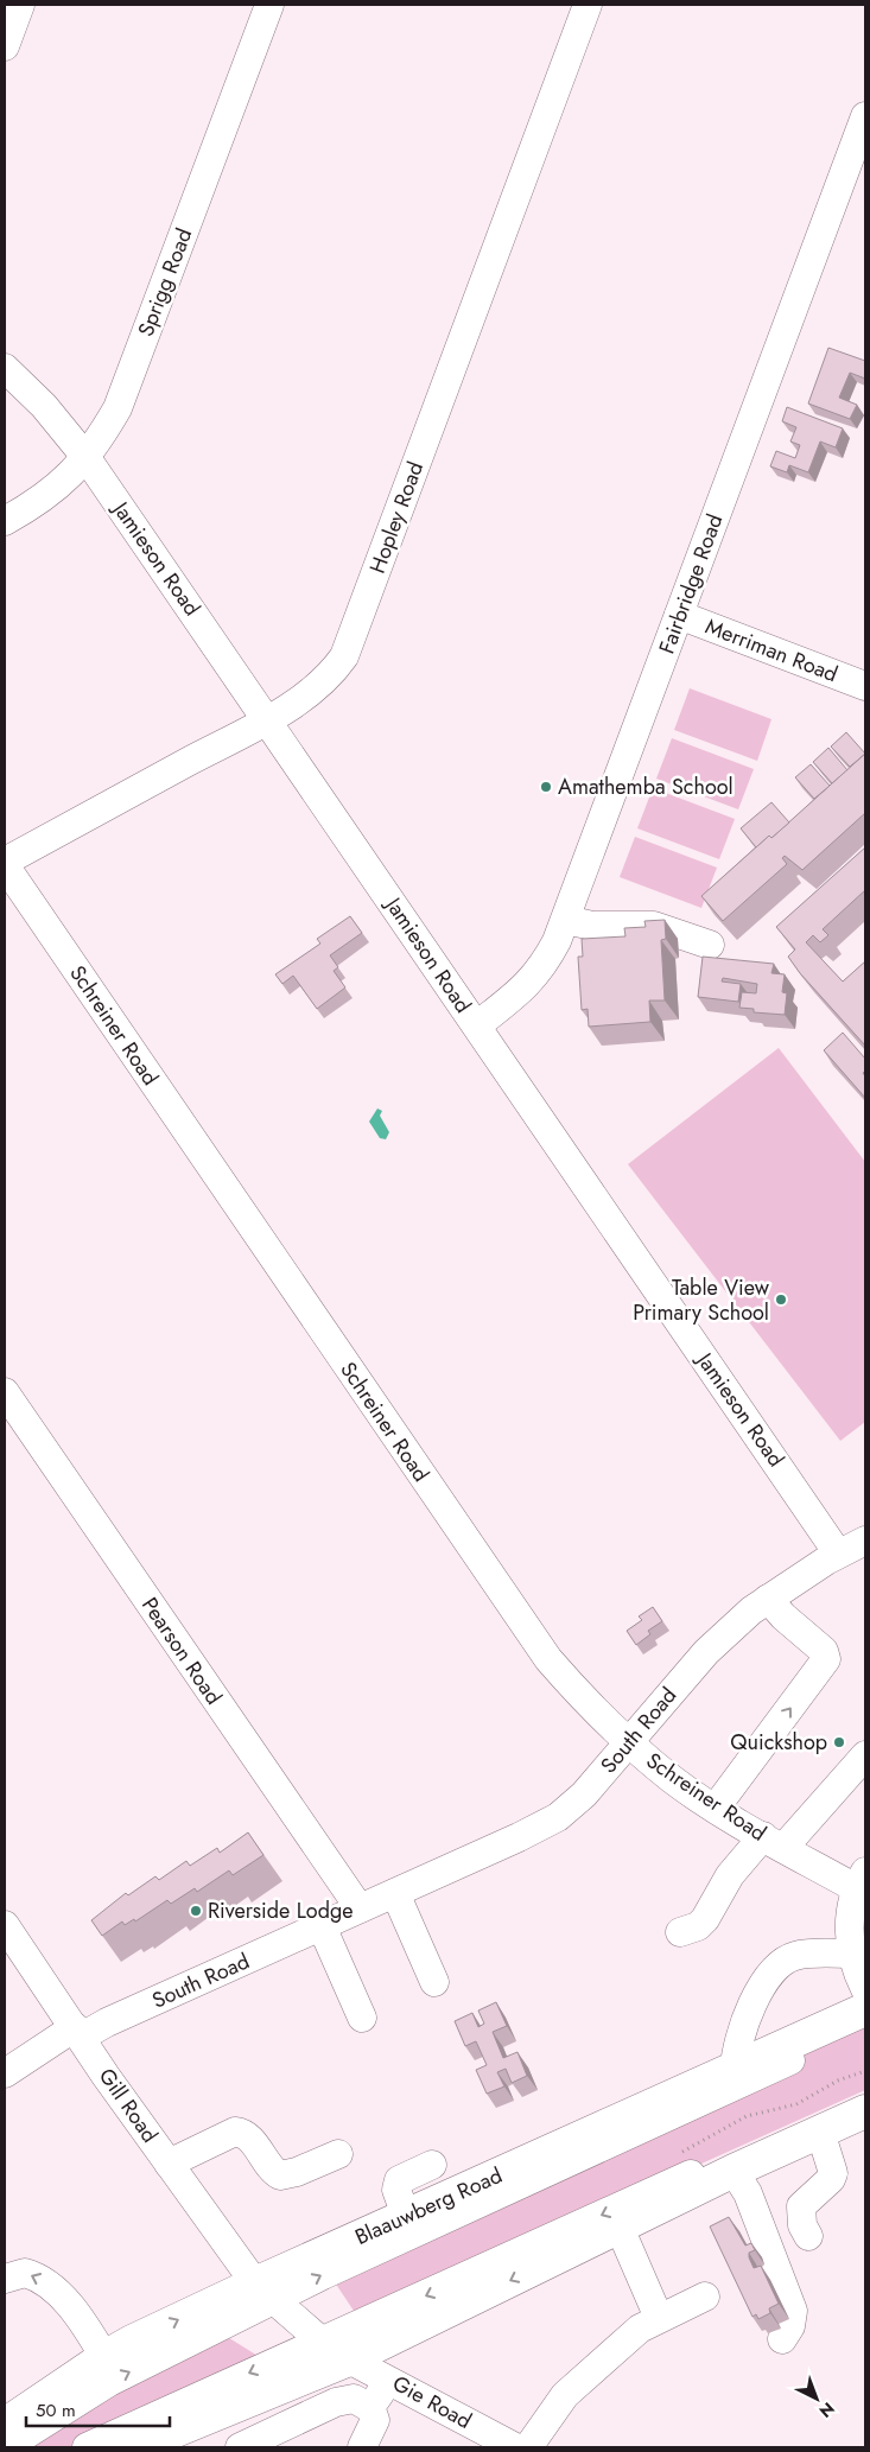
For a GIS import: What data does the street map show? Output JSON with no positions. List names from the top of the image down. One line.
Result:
{"streets":{"main road":["Blaauwberg Road"],"street":["Sprigg Road","Hopley Road","Jamieson Road","Fairbridge Road","Merriman Road","Schreiner Road","Pearson Road","South Road","Gill Road","Gie Road"]},"crossings":[["Sprigg Road","Jamieson Road"],["Hopley Road","Jamieson Road"],["Hopley Road","Schreiner Road"],["Jamieson Road","Fairbridge Road"],["Jamieson Road","South Road"],["Fairbridge Road","Merriman Road"],["Schreiner Road","South Road"],["Pearson Road","South Road"],["South Road","Gill Road"],["Gill Road","Blaauwberg Road"],["Gill Road","Gie Road"]],"places":["Amathemba School","Table View Primary School","Quickshop","Riverside Lodge"],"scale_bar":"50 m","north":"bottom right"}
